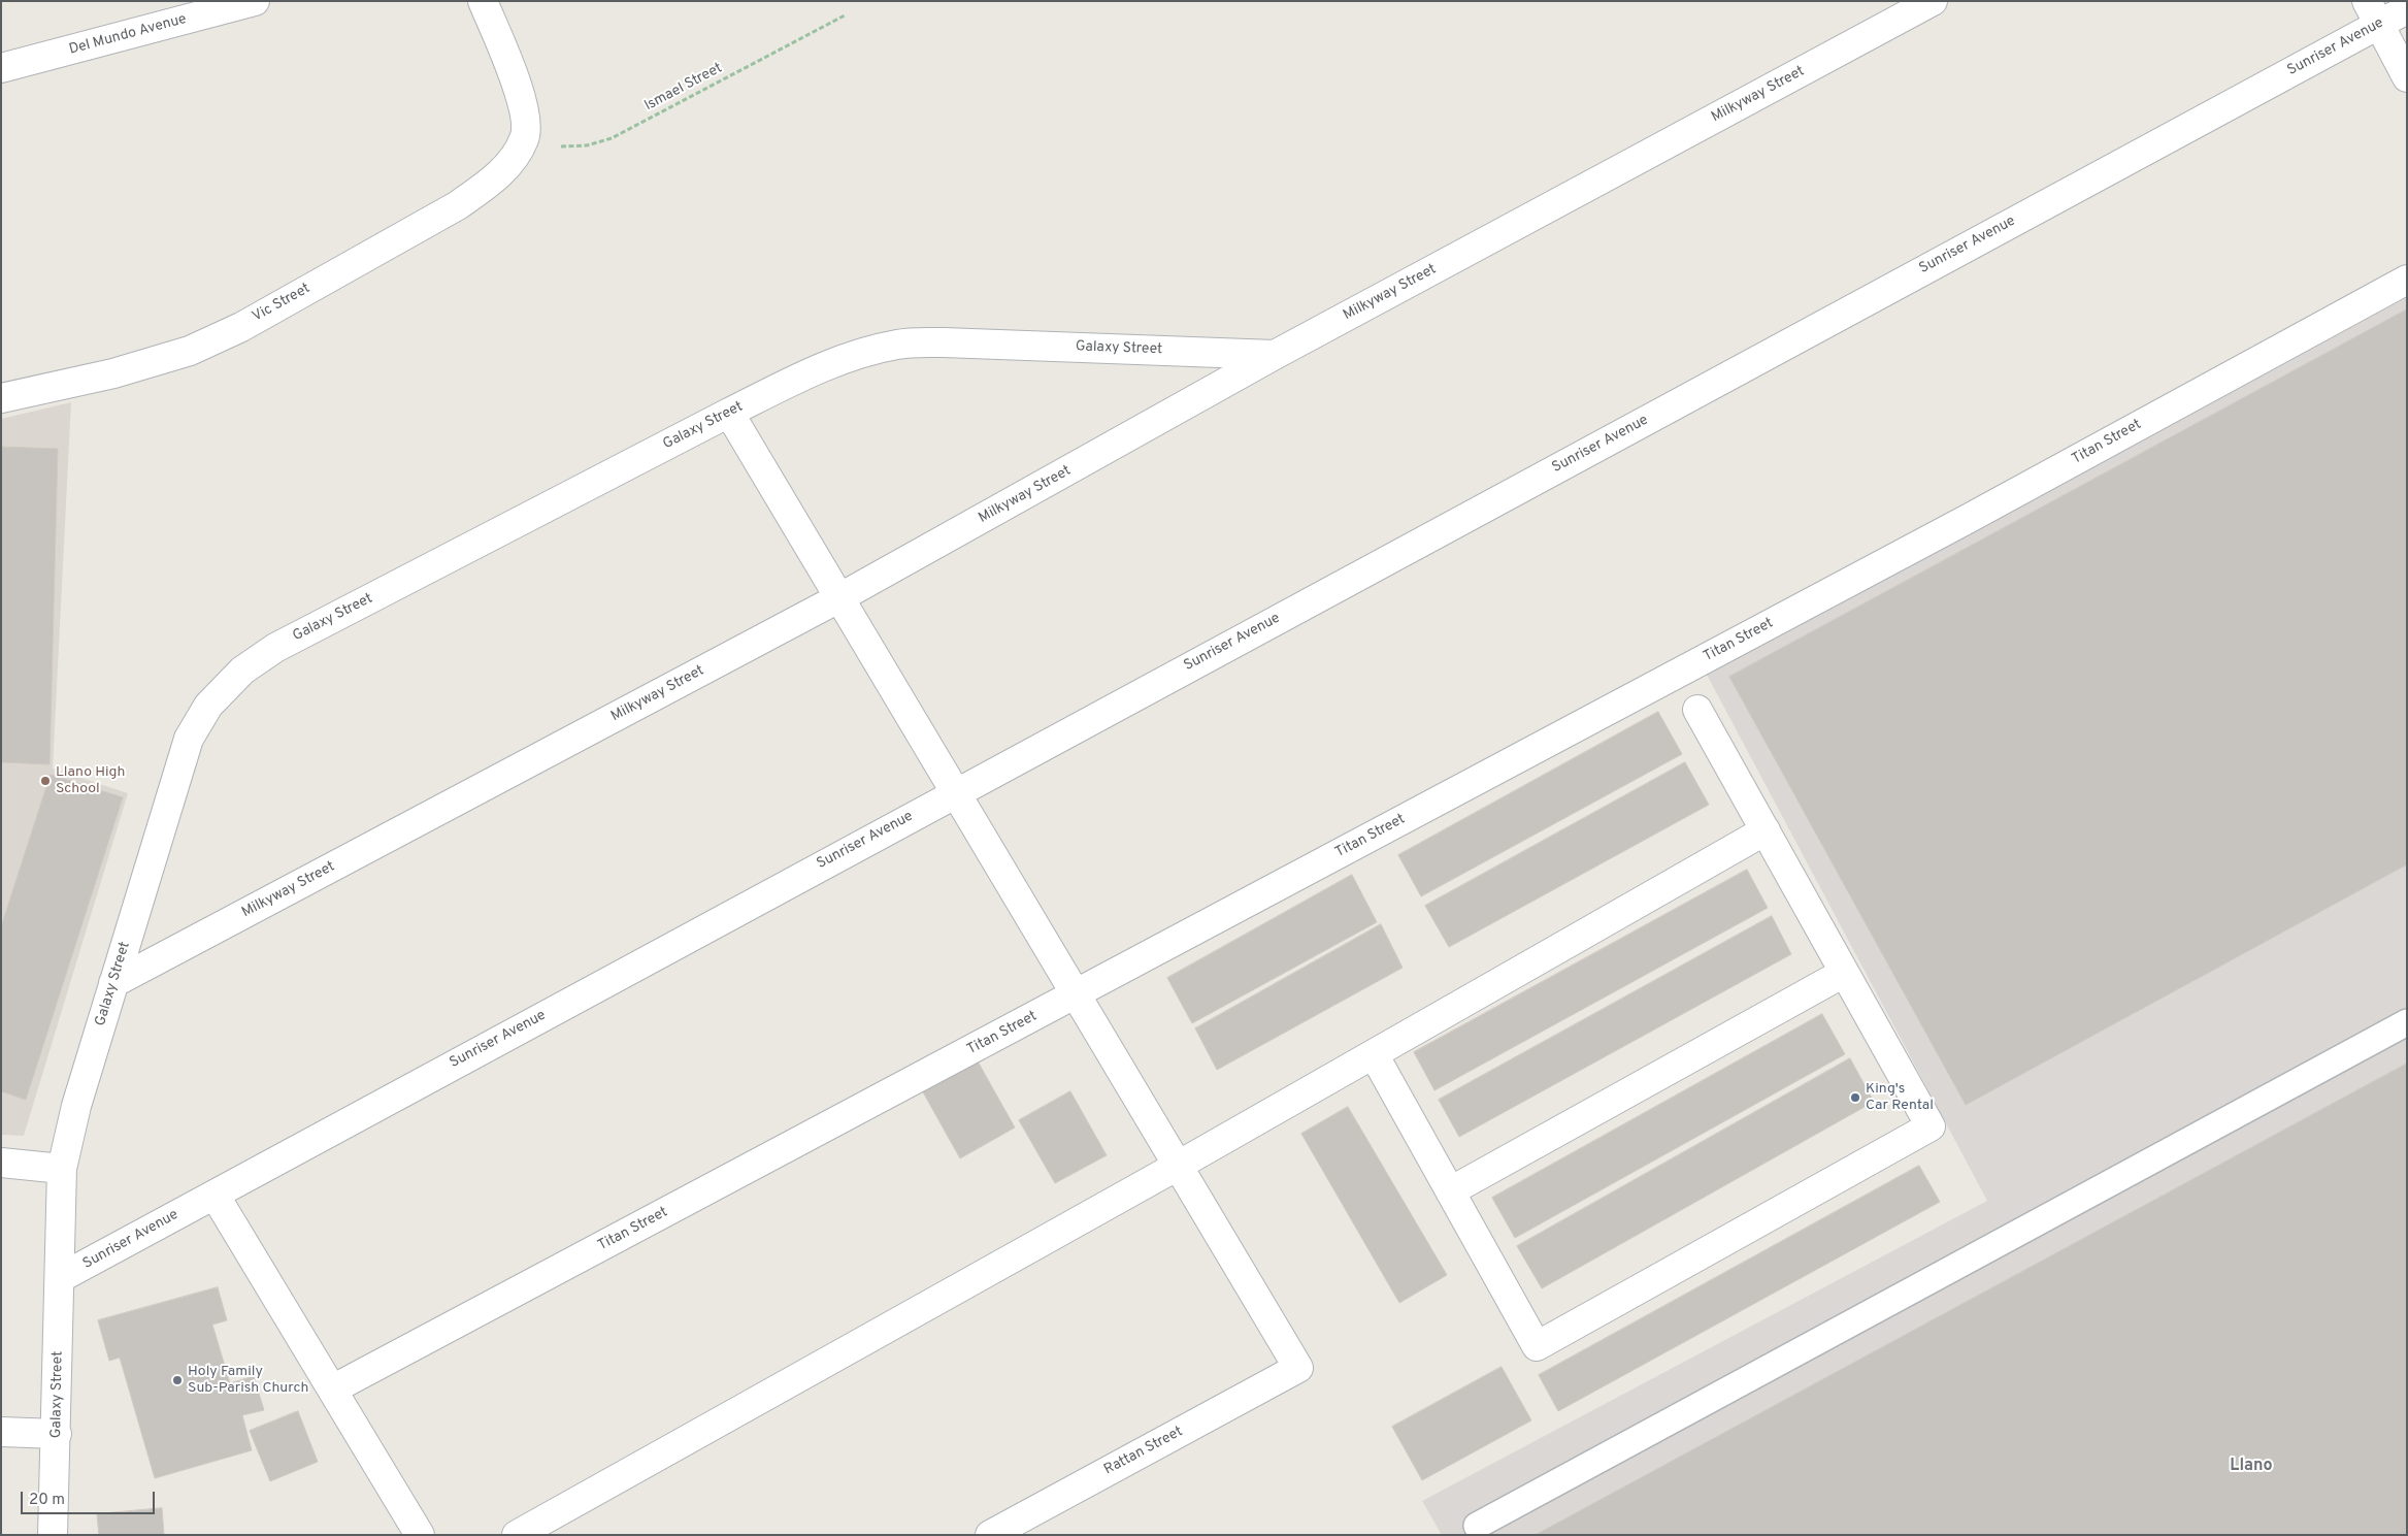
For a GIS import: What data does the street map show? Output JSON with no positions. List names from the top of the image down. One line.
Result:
{"streets":{"street":["Del Mundo Avenue","Sunriser Avenue","Milkyway Street","Vic Street","Galaxy Street","Titan Street","Rattan Street"],"path":["Ismael Street"]},"crossings":[["Sunriser Avenue","Galaxy Street"],["Ismael Street","Vic Street"],["Milkyway Street","Galaxy Street"]],"districts":["Llano"],"places":["Llano High School","King's Car Rental","Holy Family Sub-Parish Church"],"scale_bar":"20 m"}
